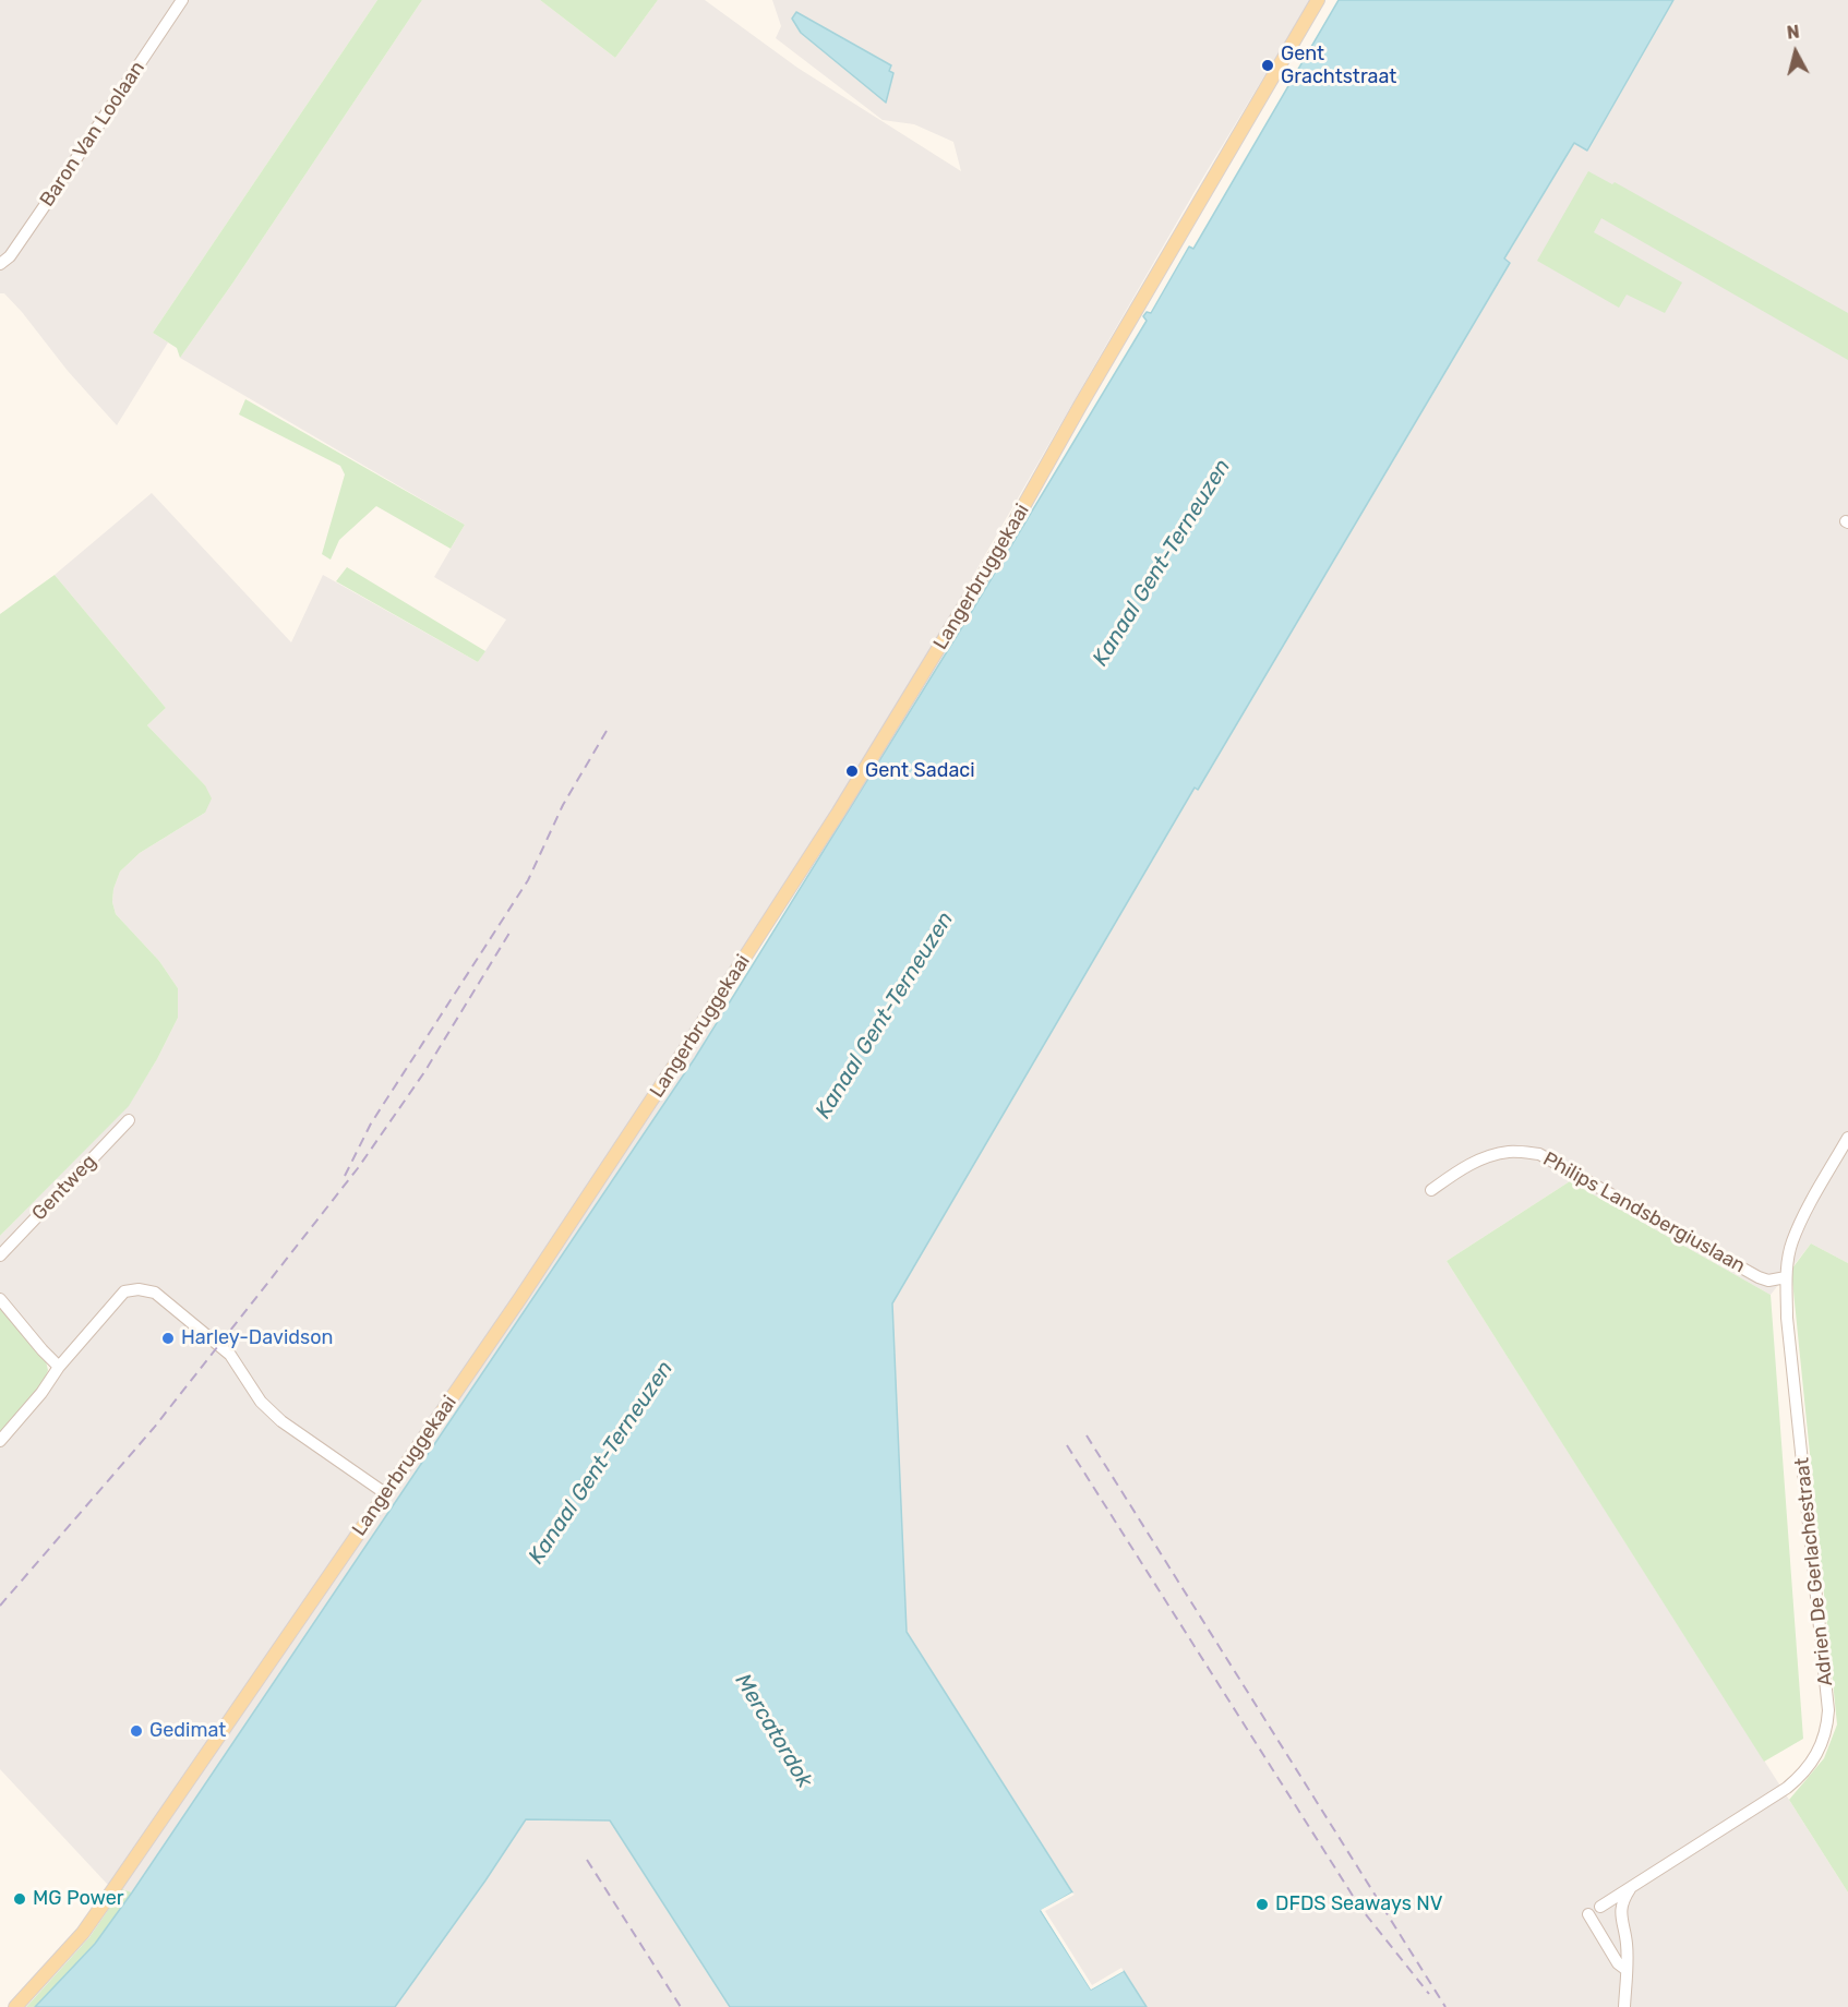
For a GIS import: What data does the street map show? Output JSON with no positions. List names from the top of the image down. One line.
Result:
{"streets":{"main road":["Langerbruggekaai"],"street":["Baron Van Loolaan","Gentweg","Philips Landsbergiuslaan","Adrien De Gerlachestraat"]},"crossings":[["Philips Landsbergiuslaan","Adrien De Gerlachestraat"]],"water":["Kanaal Gent-Terneuzen","Mercatordok"],"places":["Gent Grachtstraat","Gent Sadaci","Harley-Davidson","Gedimat","MG Power","DFDS Seaways NV"],"north":"top"}
